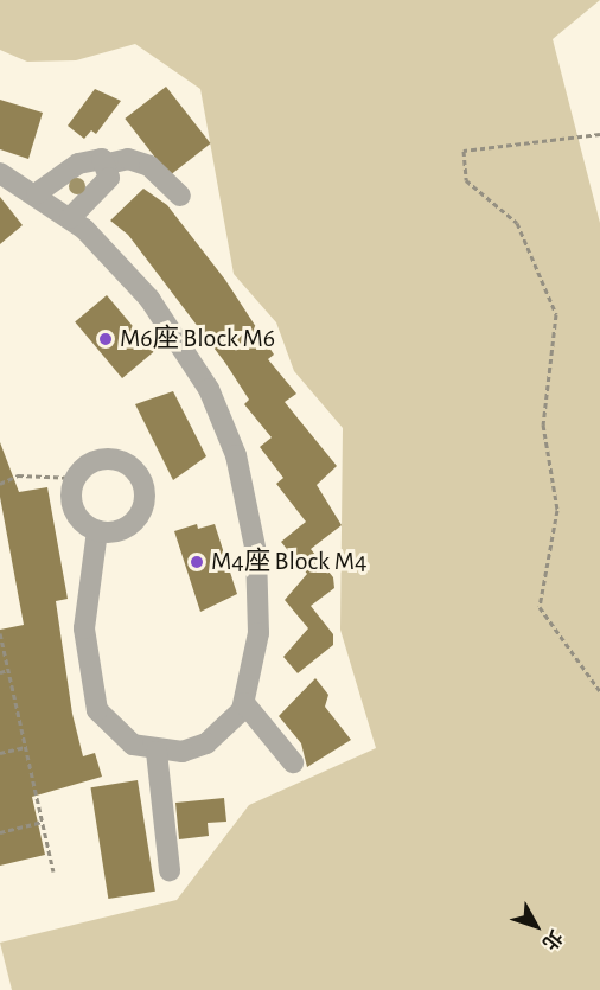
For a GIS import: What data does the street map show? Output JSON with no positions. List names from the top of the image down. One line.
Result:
{"places":["M6座 Block M6","M4座 Block M4"],"north":"bottom right"}
